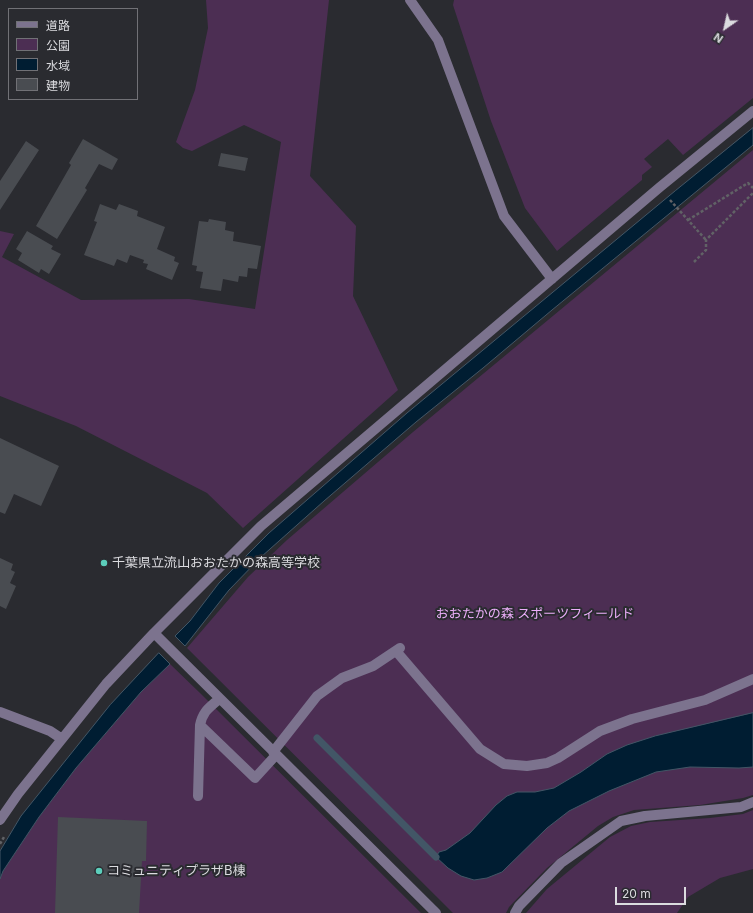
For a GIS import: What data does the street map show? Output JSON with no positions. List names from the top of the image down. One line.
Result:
{"parks":["おおたかの森 スポーツフィールド"],"places":["千葉県立流山おおたかの森高等学校","コミュニティプラザB棟"],"legend":["道路","公園","水域","建物"],"scale_bar":"20 m","north":"bottom left"}
